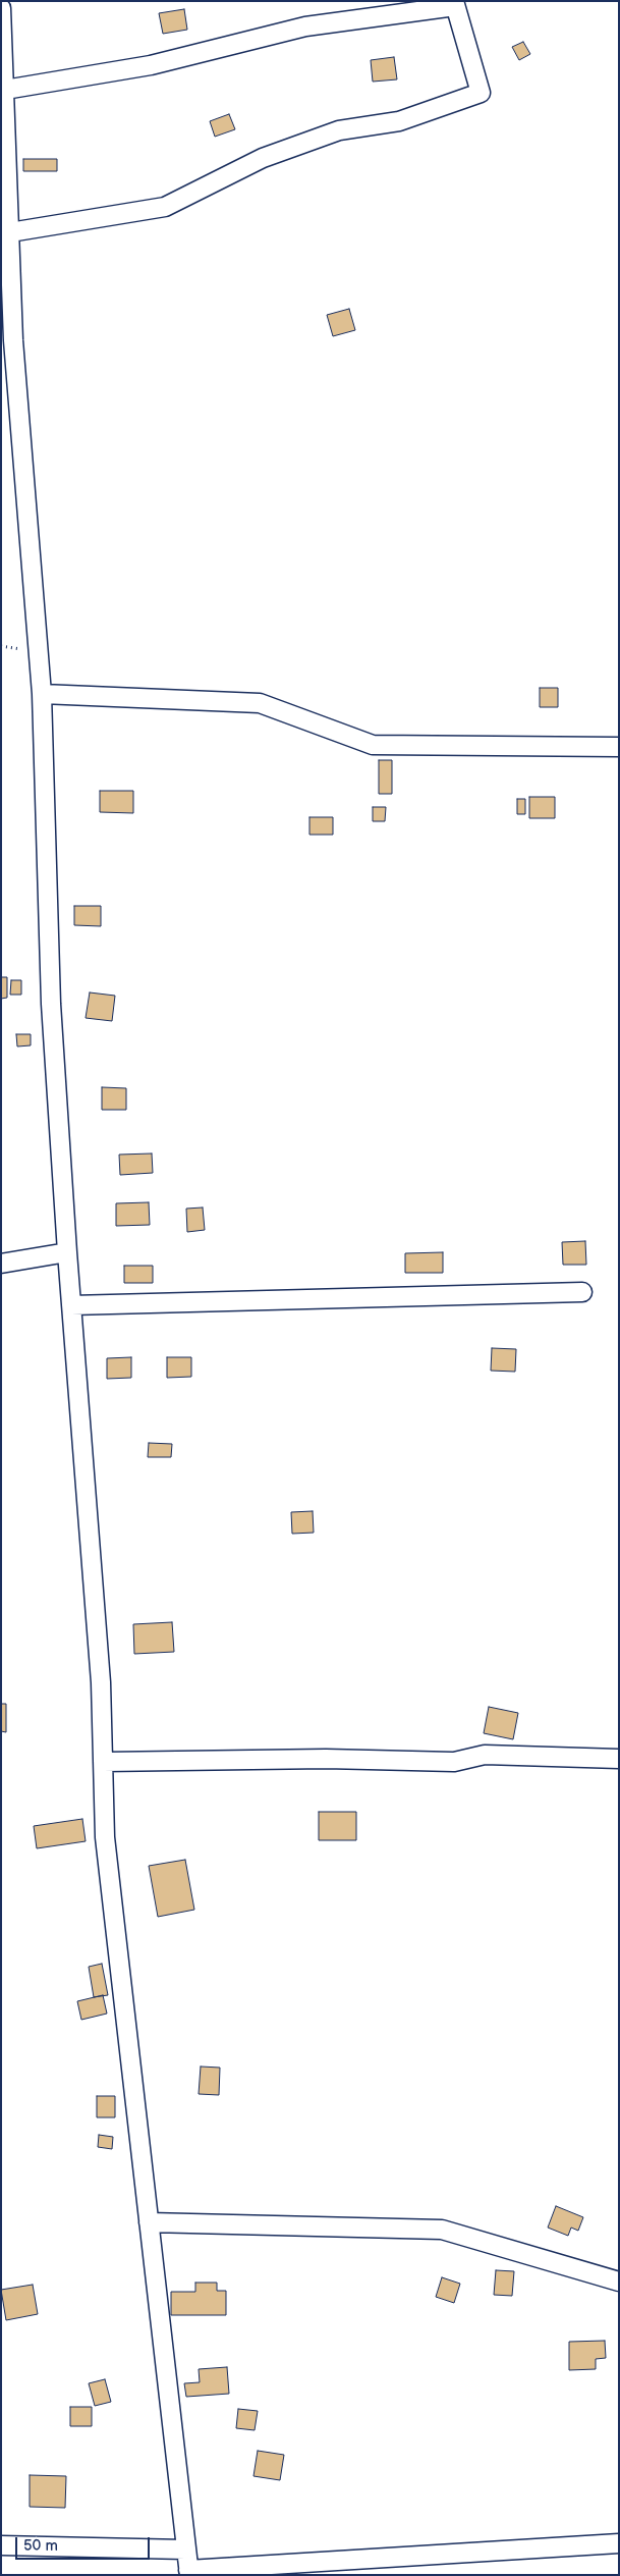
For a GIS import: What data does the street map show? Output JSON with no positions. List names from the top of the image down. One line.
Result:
{"scale_bar":"50 m"}
